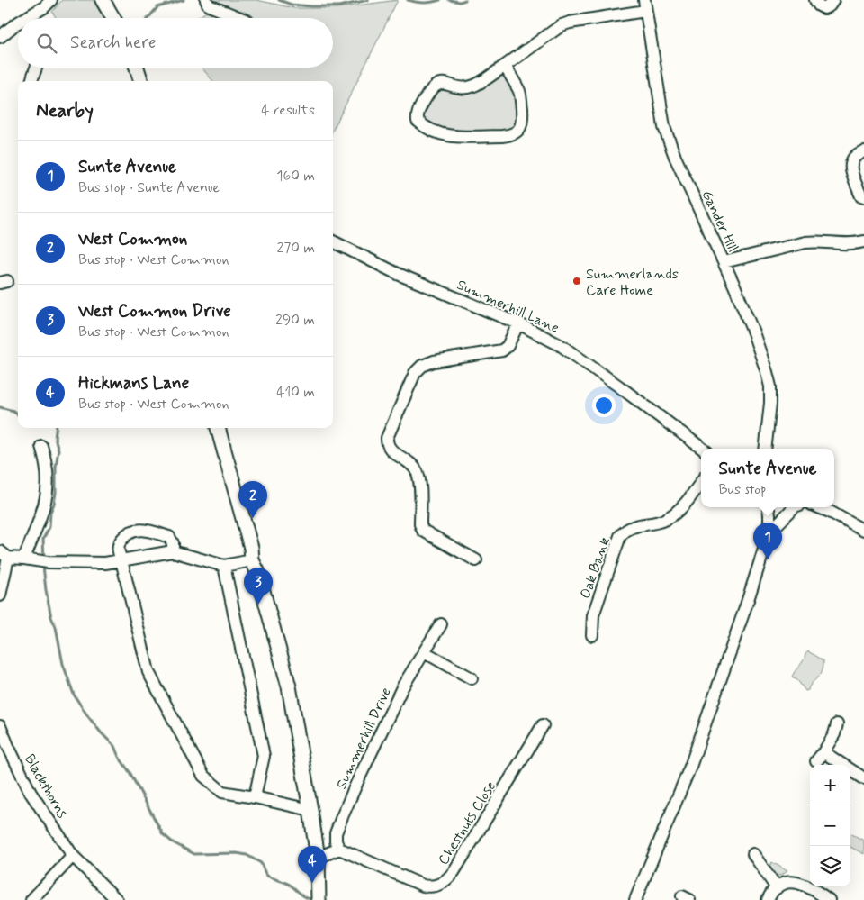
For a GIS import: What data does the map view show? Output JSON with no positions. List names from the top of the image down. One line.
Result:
{"streets":{"street":["Gander Hill","Summerhill Lane","Oak Bank","Summerhill Drive","Blackthorns","Chestnuts Close"]},"crossings":[["Summerhill Drive","Chestnuts Close"]],"places":["Summerlands Care Home"],"page":{"search":"Search here","heading":["Nearby","4 results"],"list":[{"mark":"1","name":"Sunte Avenue","note":"Bus stop · Sunte Avenue","value":"160 m"},{"mark":"2","name":"West Common","note":"Bus stop · West Common","value":"270 m"},{"mark":"3","name":"West Common Drive","note":"Bus stop · West Common","value":"290 m"},{"mark":"4","name":"Hickmans Lane","note":"Bus stop · West Common","value":"410 m"}],"popup":["Sunte Avenue","Bus stop"],"pins":["2","1","3","4"],"map_buttons":["+","−"]}}
